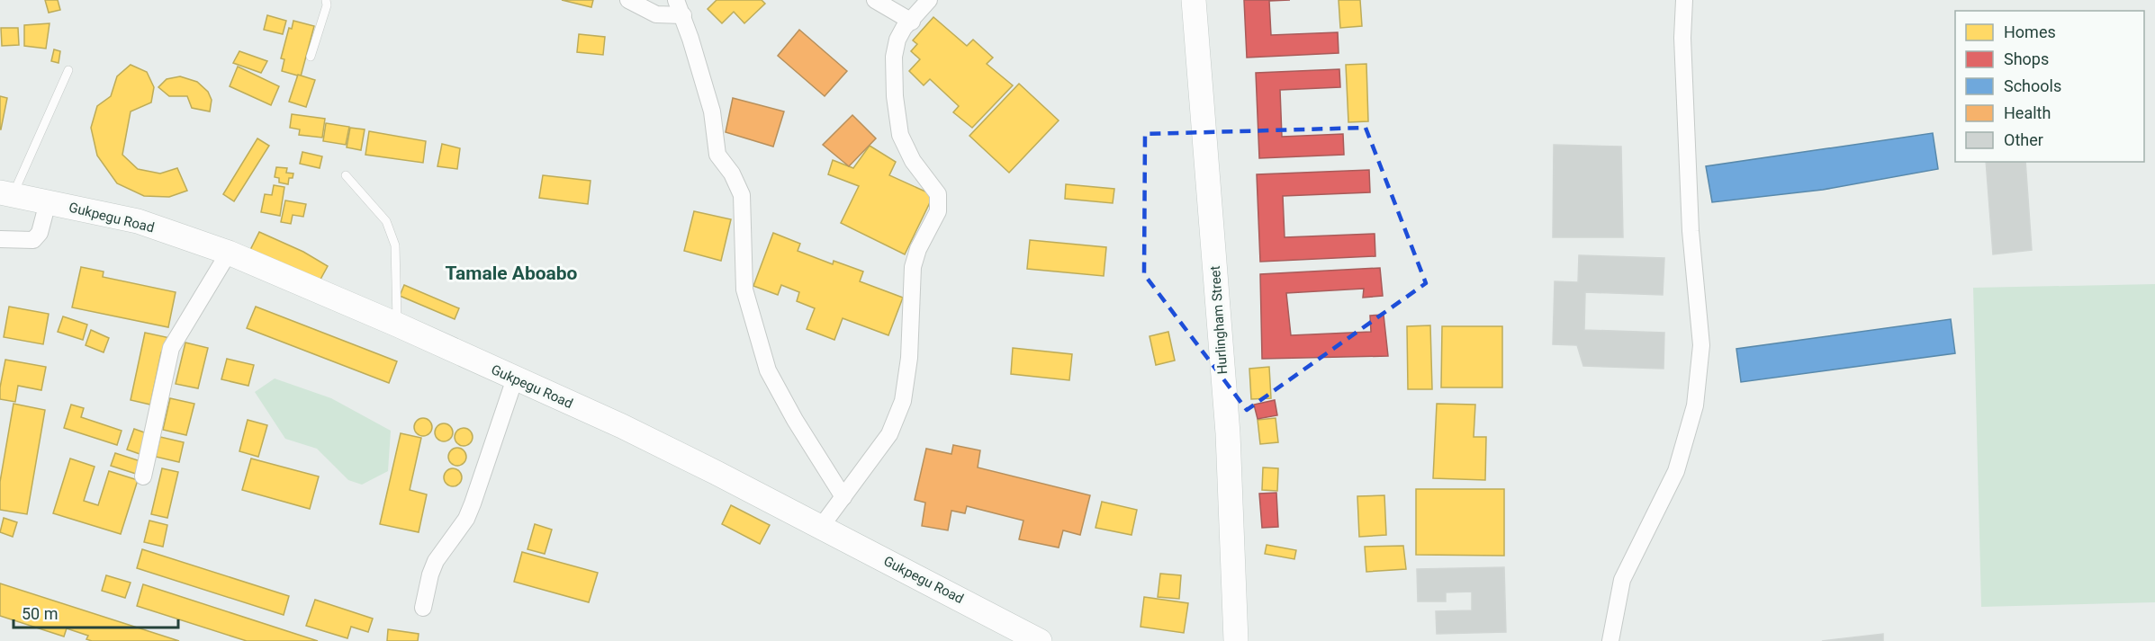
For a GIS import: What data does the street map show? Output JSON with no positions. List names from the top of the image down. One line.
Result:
{"streets":{"street":["Gukpegu Road","Hurlingham Street"]},"districts":["Tamale Aboabo"],"legend":["Homes","Shops","Schools","Health","Other"],"scale_bar":"50 m"}
